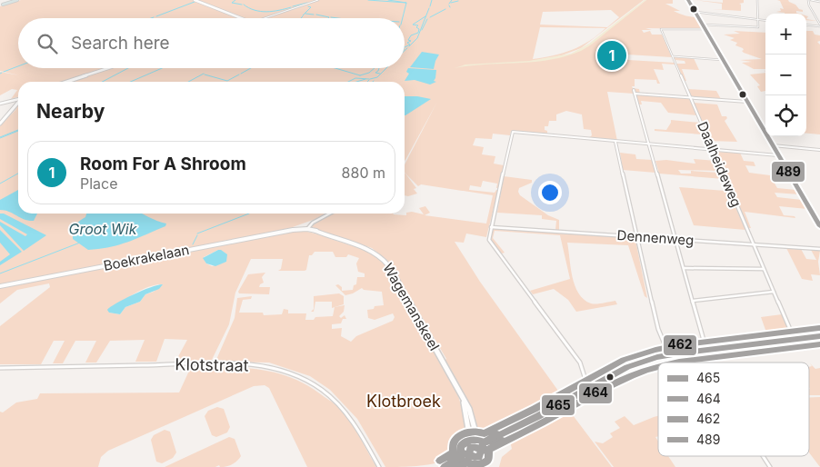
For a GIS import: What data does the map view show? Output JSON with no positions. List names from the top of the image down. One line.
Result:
{"streets":{"main road":["Boekrakelaan","Wagemanskeel"],"street":["Daalheideweg","Dennenweg","Klotstraat"]},"crossings":[["Daalheideweg","Dennenweg"],["Boekrakelaan","Wagemanskeel"]],"water":["Groot Wik"],"parks":["Klotbroek"],"lines":["transit line 489","transit line 462","transit line 465","transit line 464"],"legend":["465","464","462","489"],"page":{"map_buttons":["+","−"],"search":"Search here","pins":"1","heading":"Nearby","list":[{"mark":"1","name":"Room For A Shroom","note":"Place","value":"880 m"}]}}
